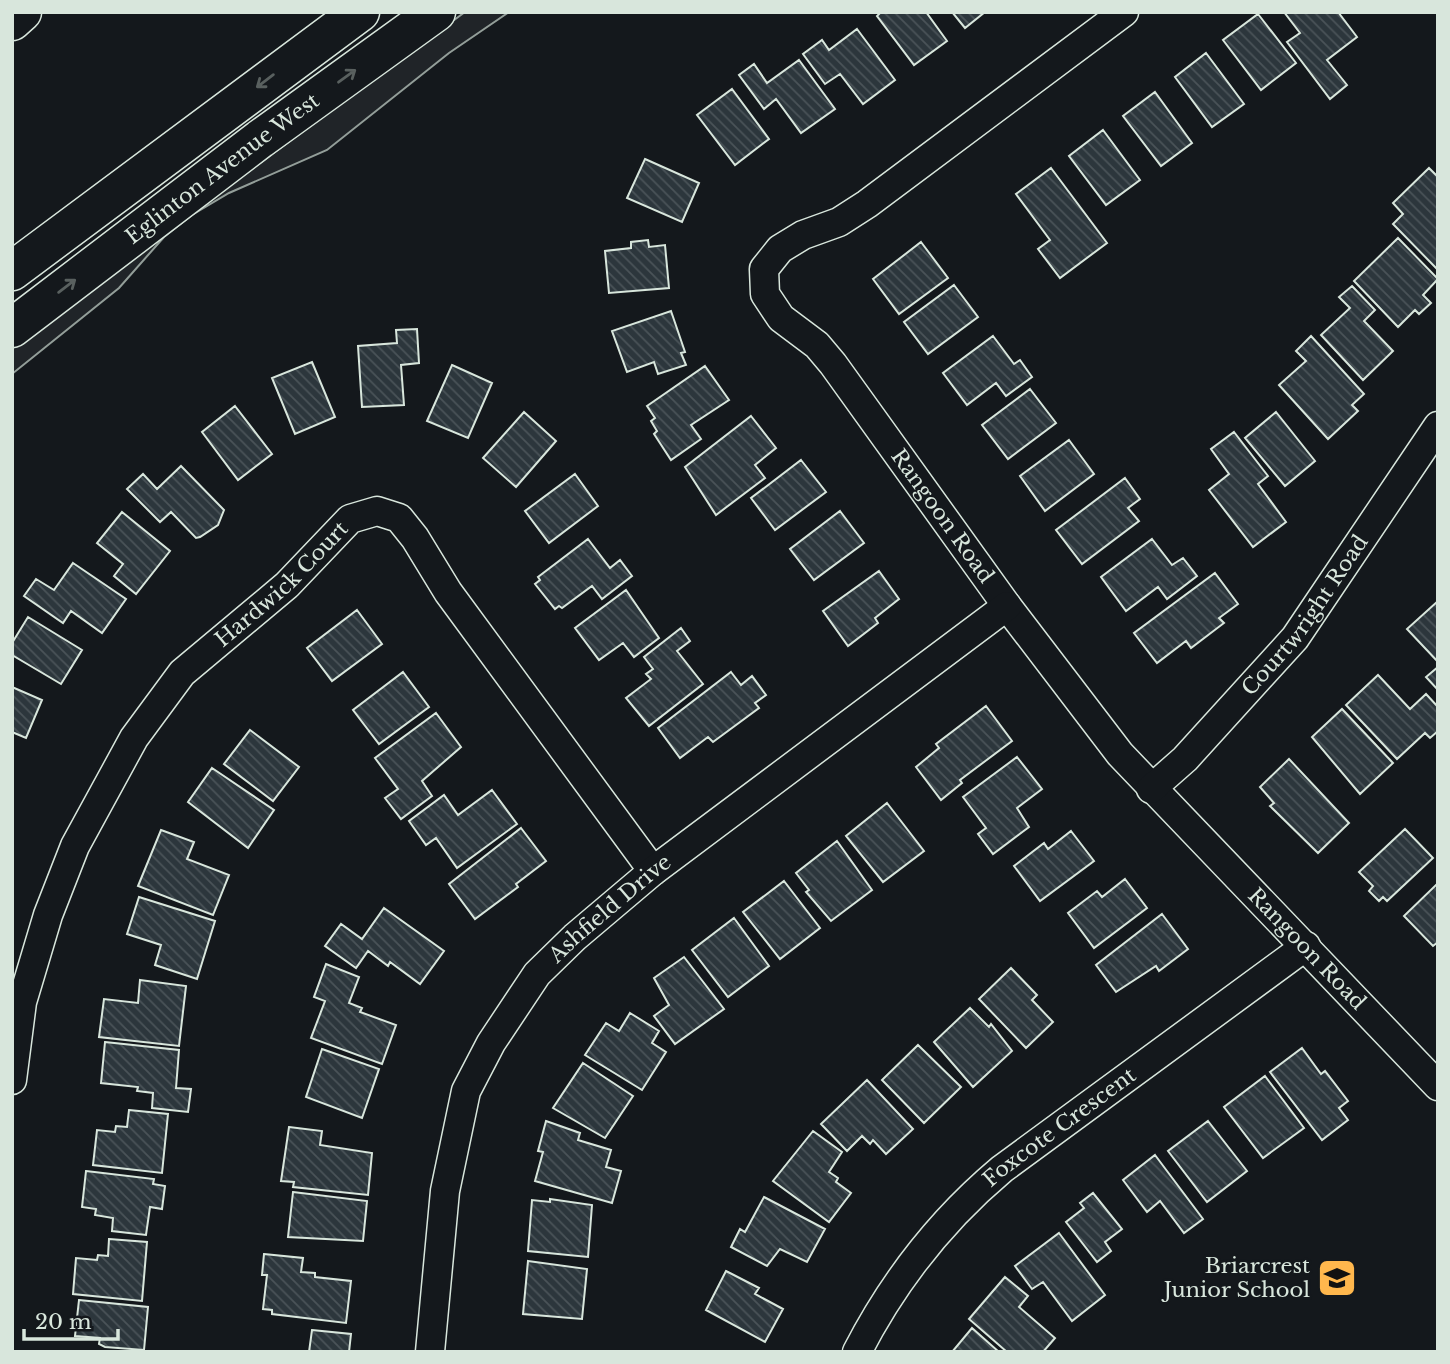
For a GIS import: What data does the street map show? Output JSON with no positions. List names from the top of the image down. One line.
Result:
{"streets":{"main road":["Eglinton Avenue West"],"street":["Rangoon Road","Hardwick Court","Courtwright Road","Ashfield Drive","Foxcote Crescent"]},"crossings":[["Rangoon Road","Courtwright Road"],["Rangoon Road","Ashfield Drive"],["Rangoon Road","Foxcote Crescent"],["Hardwick Court","Ashfield Drive"]],"places":{"school or university":["Briarcrest Junior School"]},"scale_bar":"20 m"}
